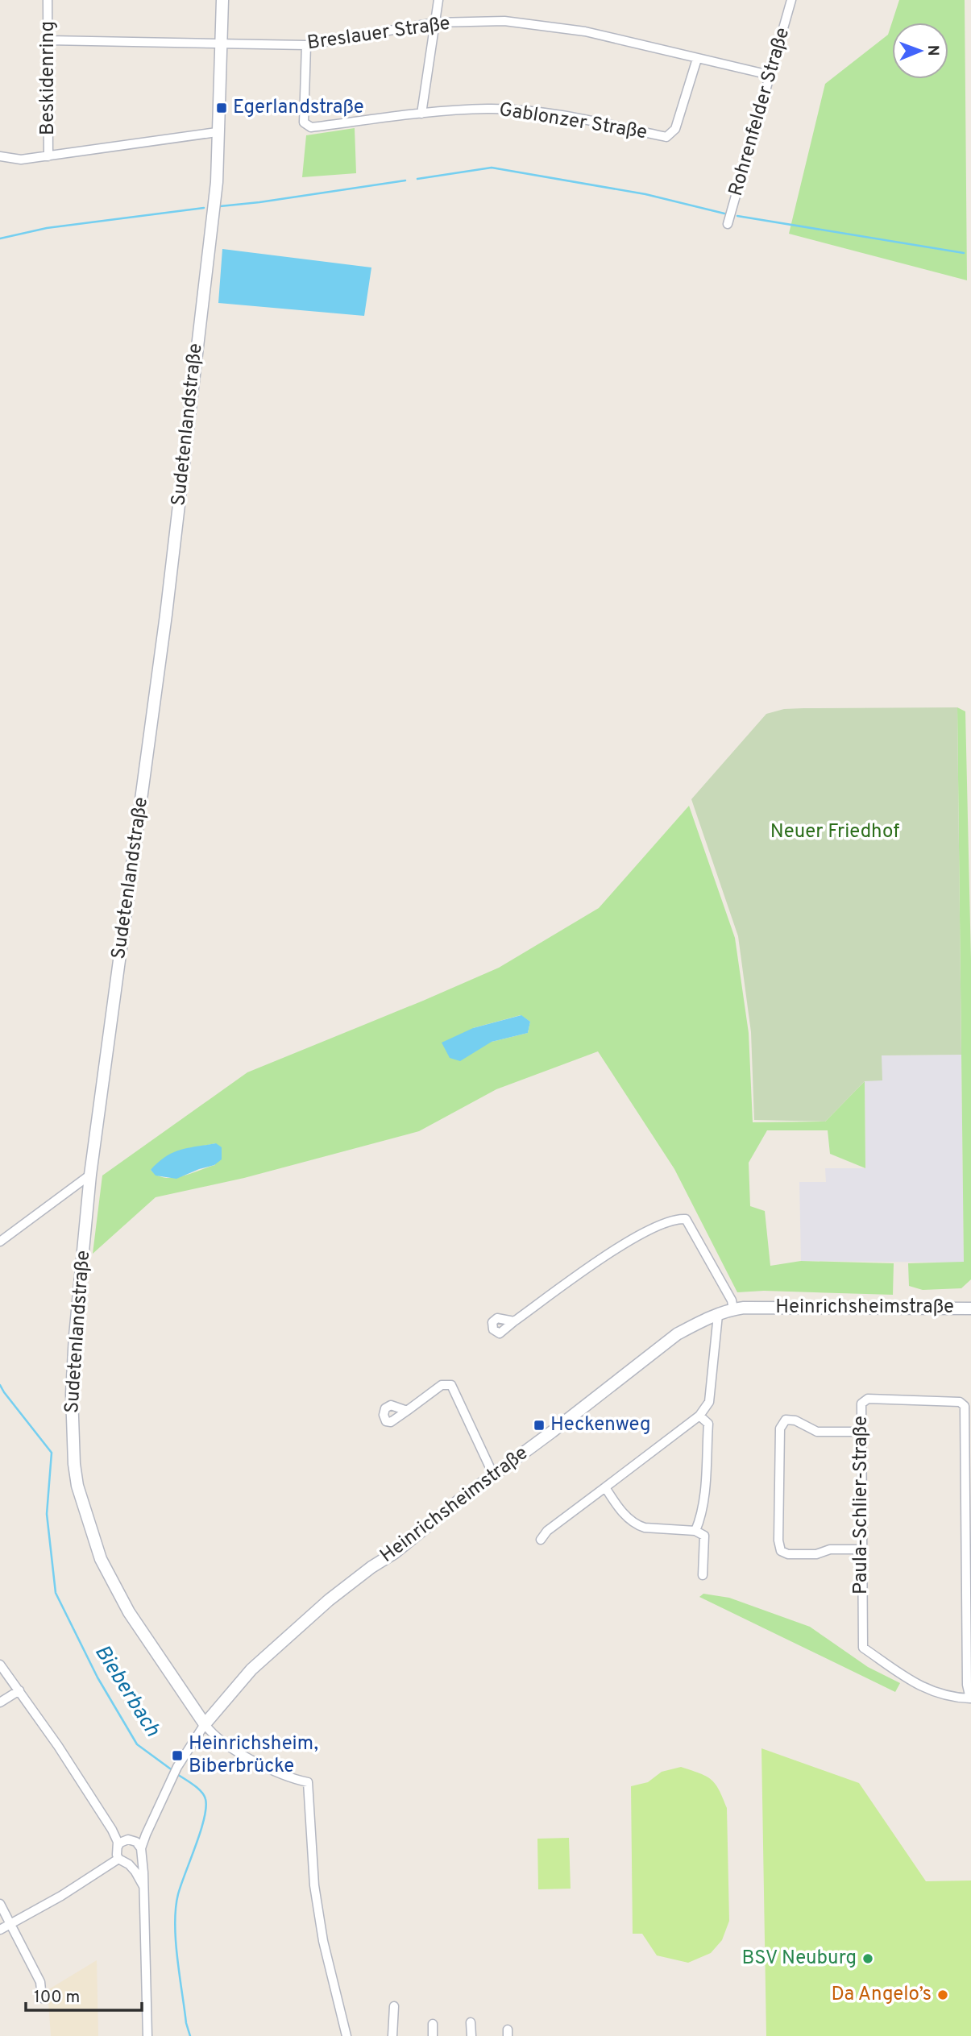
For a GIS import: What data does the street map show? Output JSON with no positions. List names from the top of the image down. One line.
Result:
{"streets":{"street":["Breslauer Straße","Beskidenring","Rohrenfelder Straße","Gablonzer Straße","Sudetenlandstraße","Heinrichsheimstraße","Paula-Schlier-Straße"]},"crossings":[["Breslauer Straße","Beskidenring"],["Breslauer Straße","Rohrenfelder Straße"],["Breslauer Straße","Gablonzer Straße"],["Breslauer Straße","Sudetenlandstraße"],["Sudetenlandstraße","Heinrichsheimstraße"]],"water":["Bieberbach"],"parks":["Neuer Friedhof"],"places":{"transit":["Egerlandstraße","Heckenweg","Heinrichsheim, Biberbrücke"],"other":["BSV Neuburg","Da Angelo’s"]},"scale_bar":"100 m","north":"right"}
